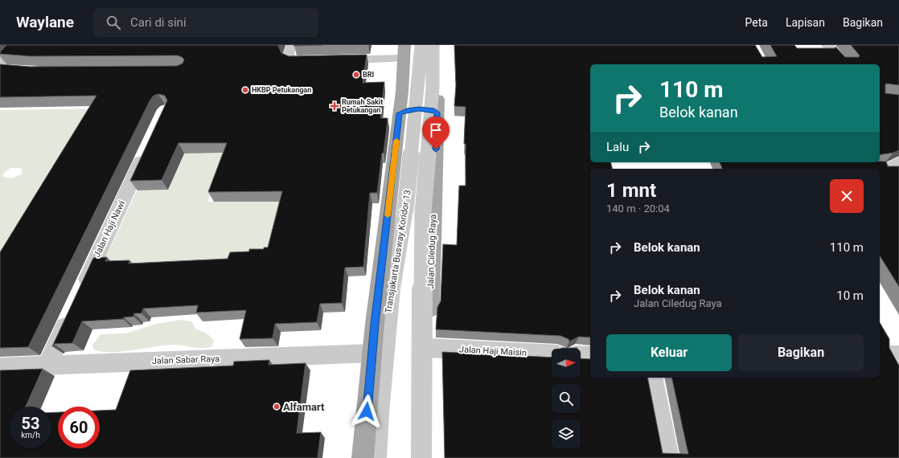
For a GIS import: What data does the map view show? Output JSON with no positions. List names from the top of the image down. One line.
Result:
{"streets":{"main road":["Jalan Ciledug Raya"],"street":["Jalan Haji Nawi","Transjakarta Busway Koridor 13","Jalan Haji Maisin","Jalan Sabar Raya"]},"crossings":[["Jalan Ciledug Raya","Jalan Haji Maisin"]],"places":{"other":["BRI","HKBP Petukangan","Alfamart"],"health":["Rumah Sakit Petukangan"]},"north":"right","page":{"header":"Waylane","search":"Cari di sini","nav":["Peta","Lapisan","Bagikan"],"turn":["110 m","Belok kanan"],"then":"Lalu","heading":["1 mnt","140 m · 20:04"],"list":[{"name":"Belok kanan","value":"110 m"},{"name":"Belok kanan","note":"Jalan Ciledug Raya","value":"10 m"}],"buttons":["Keluar","Bagikan"],"speed":"53 km/h","limit":"60"}}
